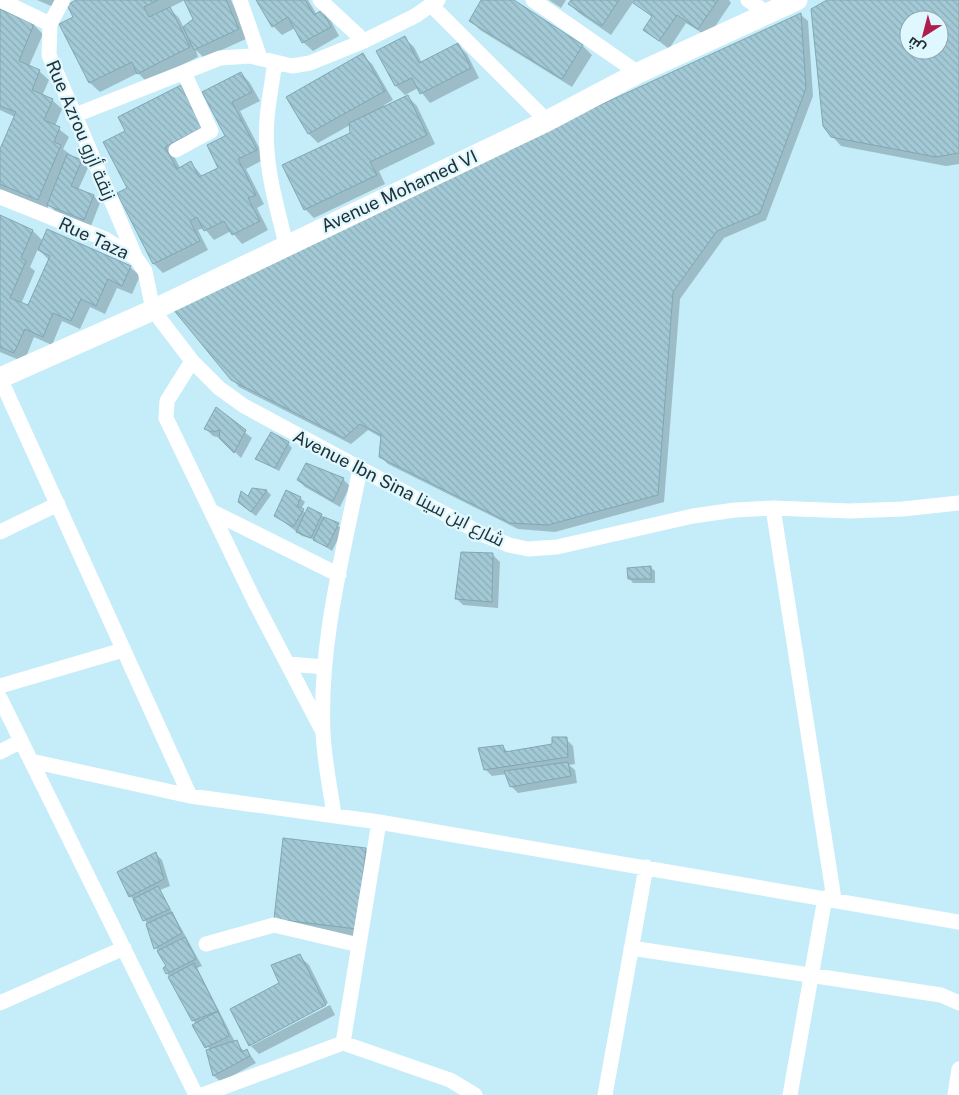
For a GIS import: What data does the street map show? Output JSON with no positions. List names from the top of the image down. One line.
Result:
{"streets":{"main road":["Avenue Mohamed VI"],"street":["Rue Azrou زنقة أزرو","Rue Taza","Avenue Ibn Sina شارع ابن سينا"]},"crossings":[["Rue Azrou زنقة أزرو","Rue Taza"],["Avenue Mohamed VI","Rue Taza"],["Avenue Mohamed VI","Avenue Ibn Sina شارع ابن سينا"],["Rue Taza","Avenue Ibn Sina شارع ابن سينا"]],"north":"bottom left"}
